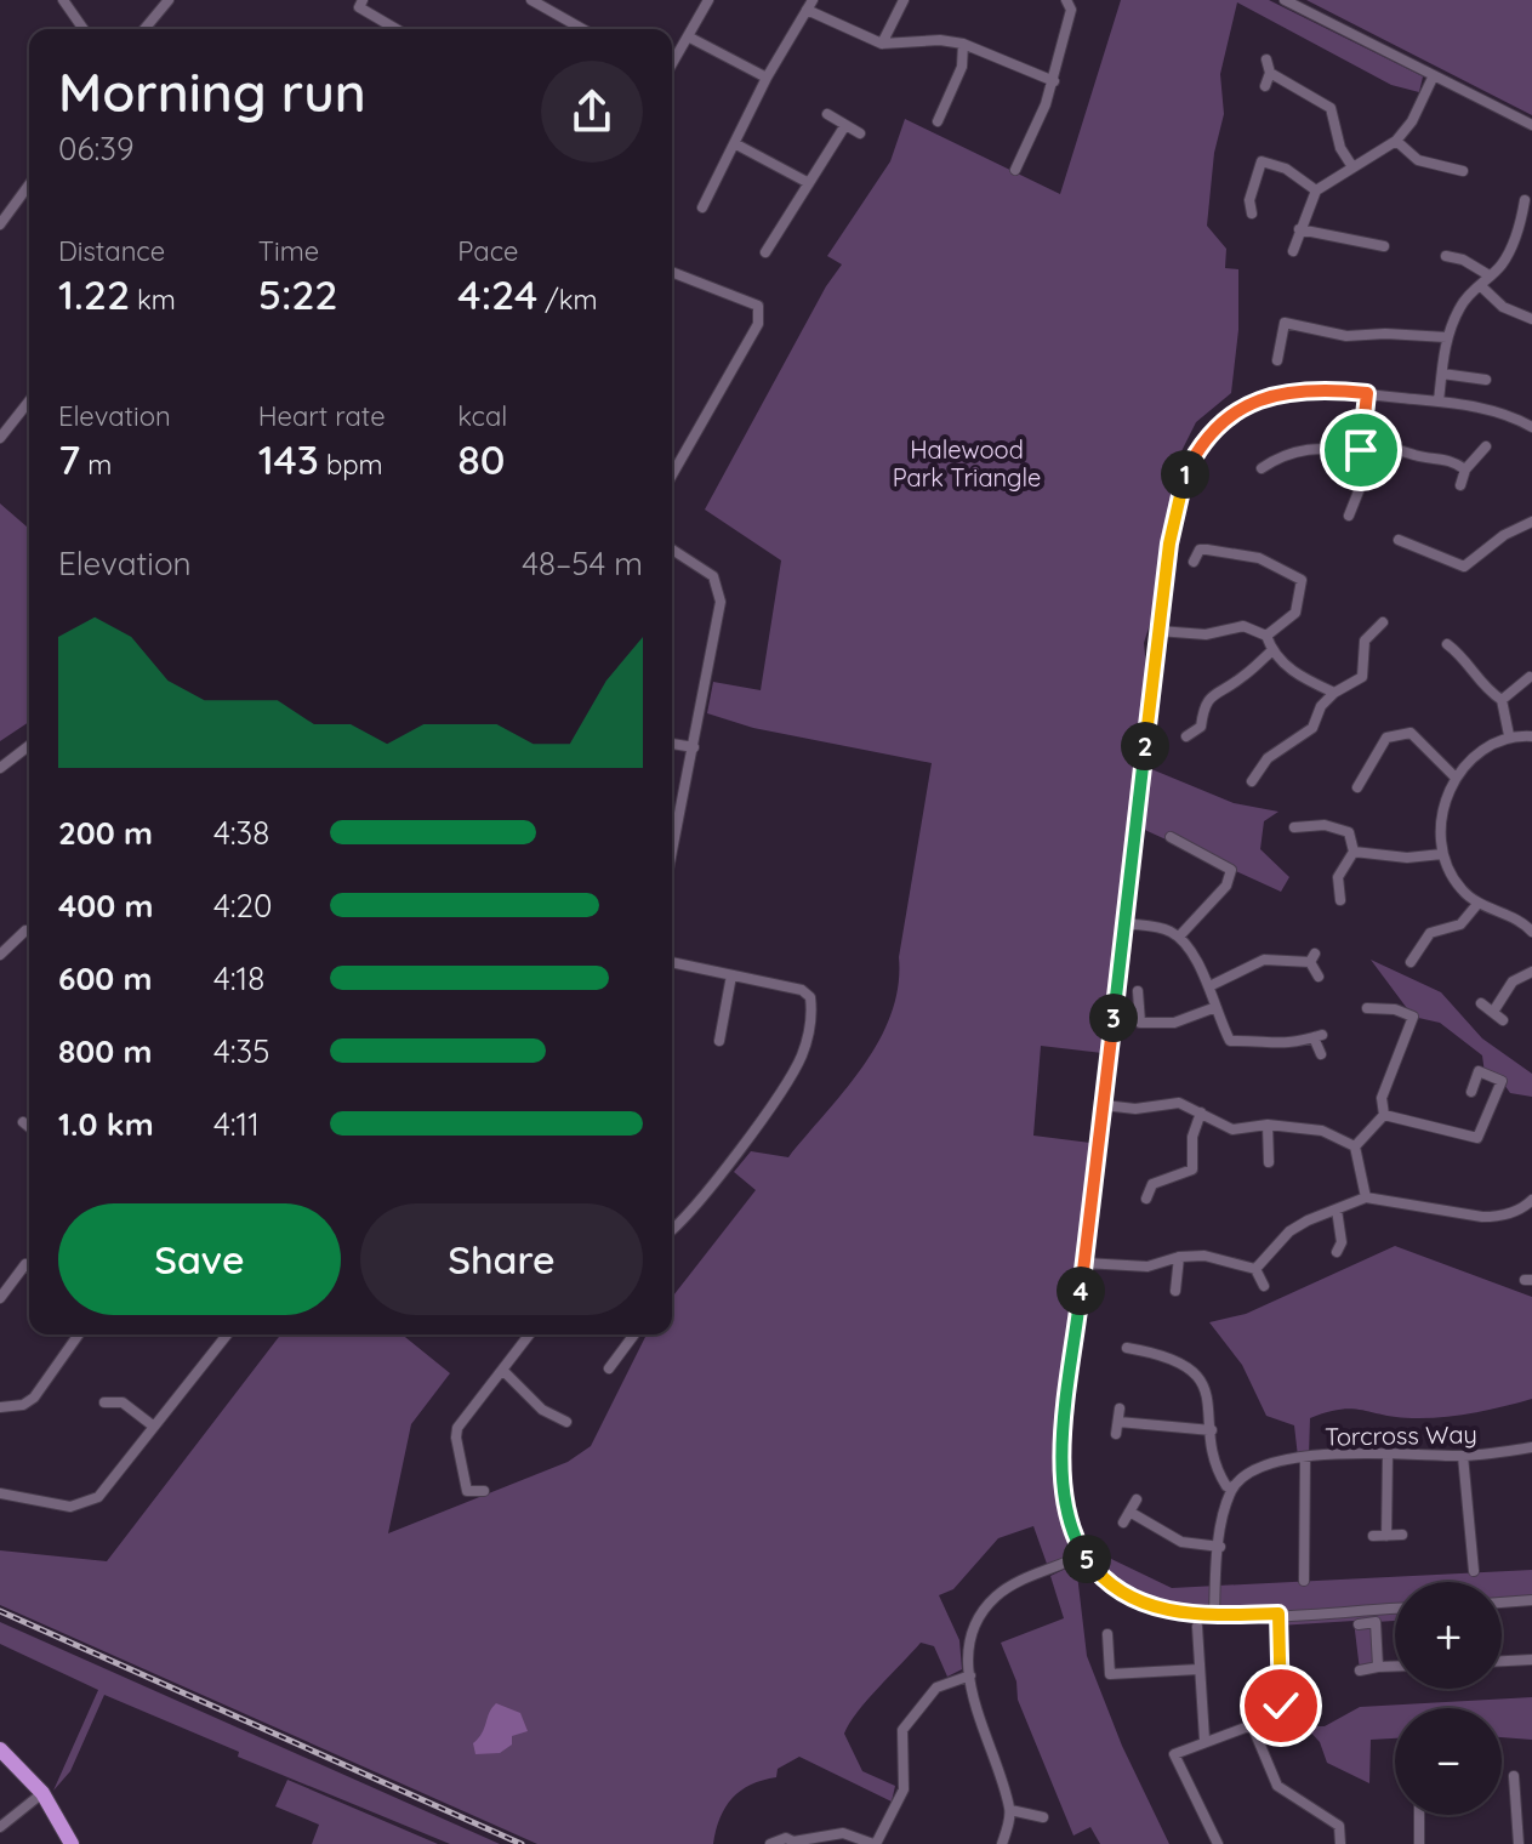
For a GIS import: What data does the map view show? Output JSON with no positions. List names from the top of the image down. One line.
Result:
{"streets":{"street":["Torcross Way"]},"parks":["Halewood Park Triangle"],"page":{"heading":["Morning run","06:39"],"stats":[["Distance","1.22 km"],["Time","5:22"],["Pace","4:24 /km"],["Elevation","7 m"],["Heart rate","143 bpm"],["kcal","80"]],"pins":["1","2","3","4","5"],"chart":["Elevation","48–54 m"],"list":[{"name":"200 m","note":"4:38"},{"name":"400 m","note":"4:20"},{"name":"600 m","note":"4:18"},{"name":"800 m","note":"4:35"},{"name":"1.0 km","note":"4:11"}],"buttons":["Save","Share"],"map_buttons":["+","−"]}}
